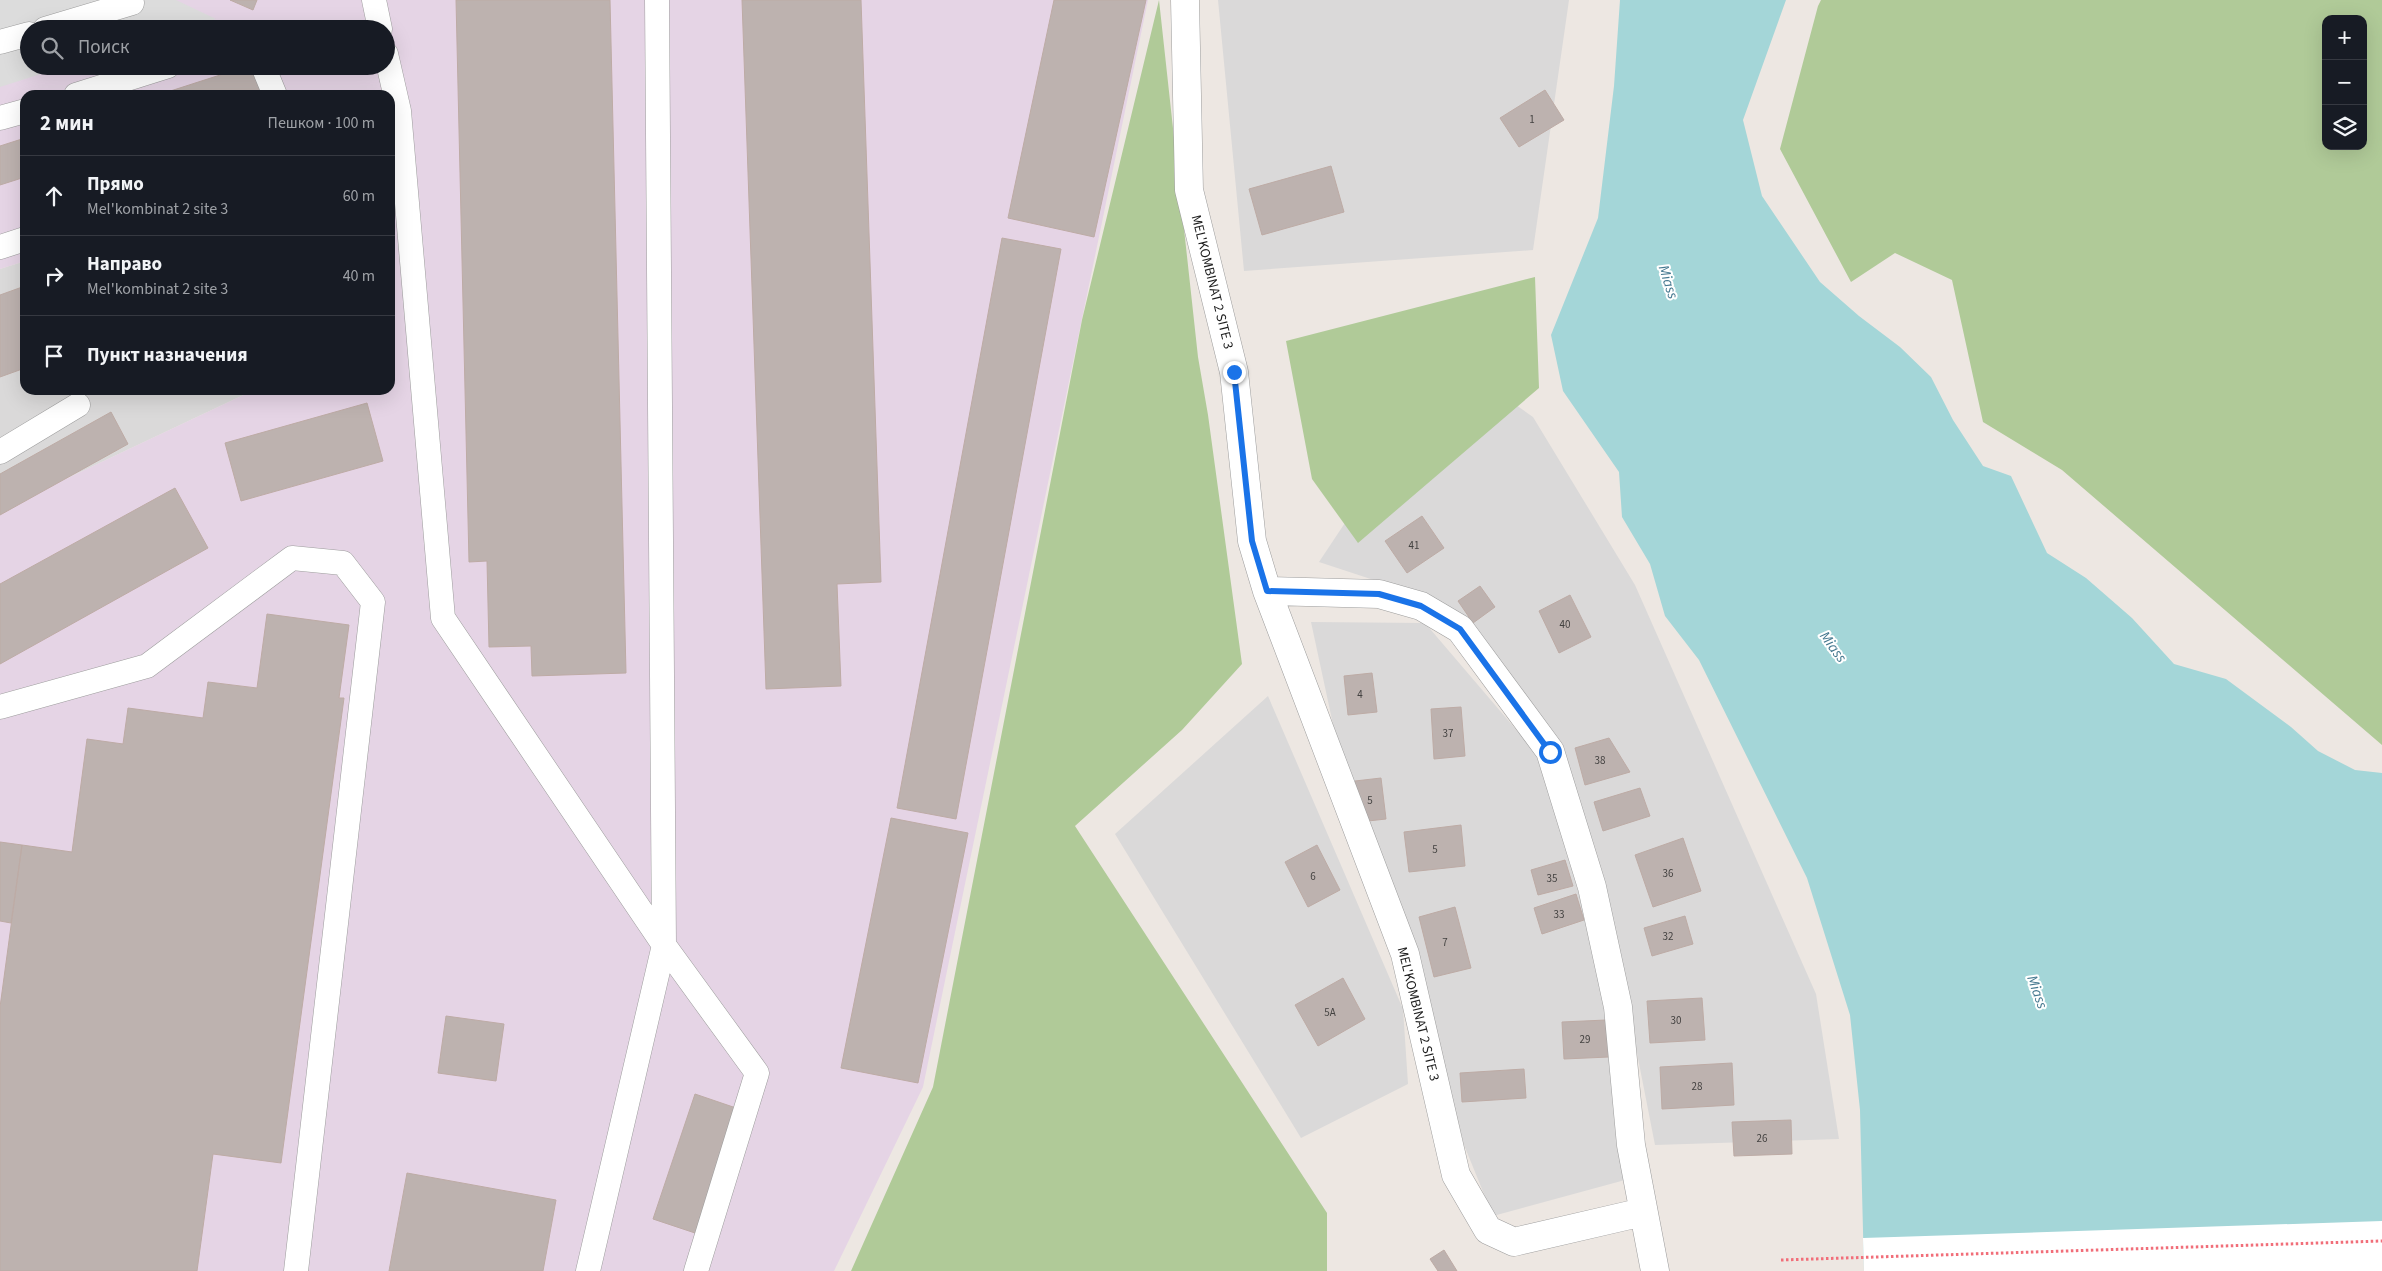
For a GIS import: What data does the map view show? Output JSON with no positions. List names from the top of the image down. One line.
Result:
{"streets":{"street":["MEL'KOMBINAT 2 SITE 3"]},"water":["Miass"],"house_numbers":["1","41","40","4","37","38","5","5","36","6","35","33","32","7","5А","30","29","28","26"],"page":{"map_buttons":["+","−"],"search":"Поиск","heading":["2 мин","Пешком · 100 m"],"list":[["Прямо","Mel'kombinat 2 site 3","60 m"],["Направо","Mel'kombinat 2 site 3","40 m"],"Пункт назначения"]}}
